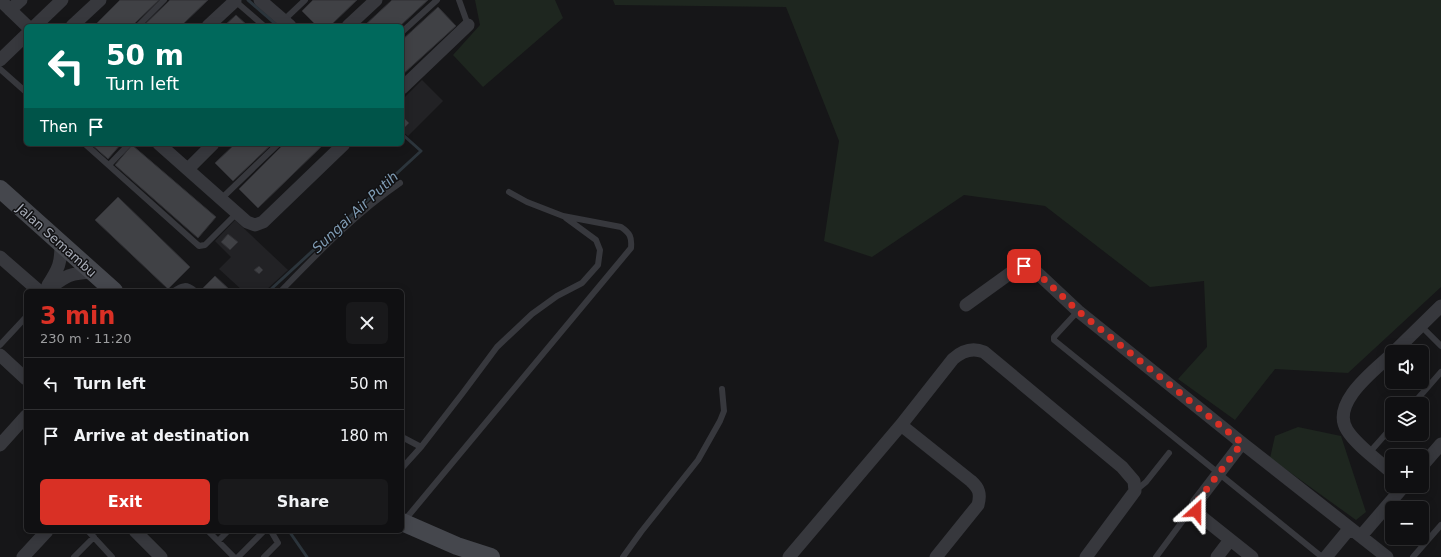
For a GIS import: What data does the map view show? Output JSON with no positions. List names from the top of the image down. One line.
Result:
{"streets":{"main road":["Jalan Semambu"]},"water":["Sungai Air Putih"],"page":{"turn":["50 m","Turn left"],"then":"Then","heading":["3 min","230 m · 11:20"],"map_buttons":["+","−"],"list":[{"name":"Turn left","value":"50 m"},{"name":"Arrive at destination","value":"180 m"}],"buttons":["Exit","Share"]}}
